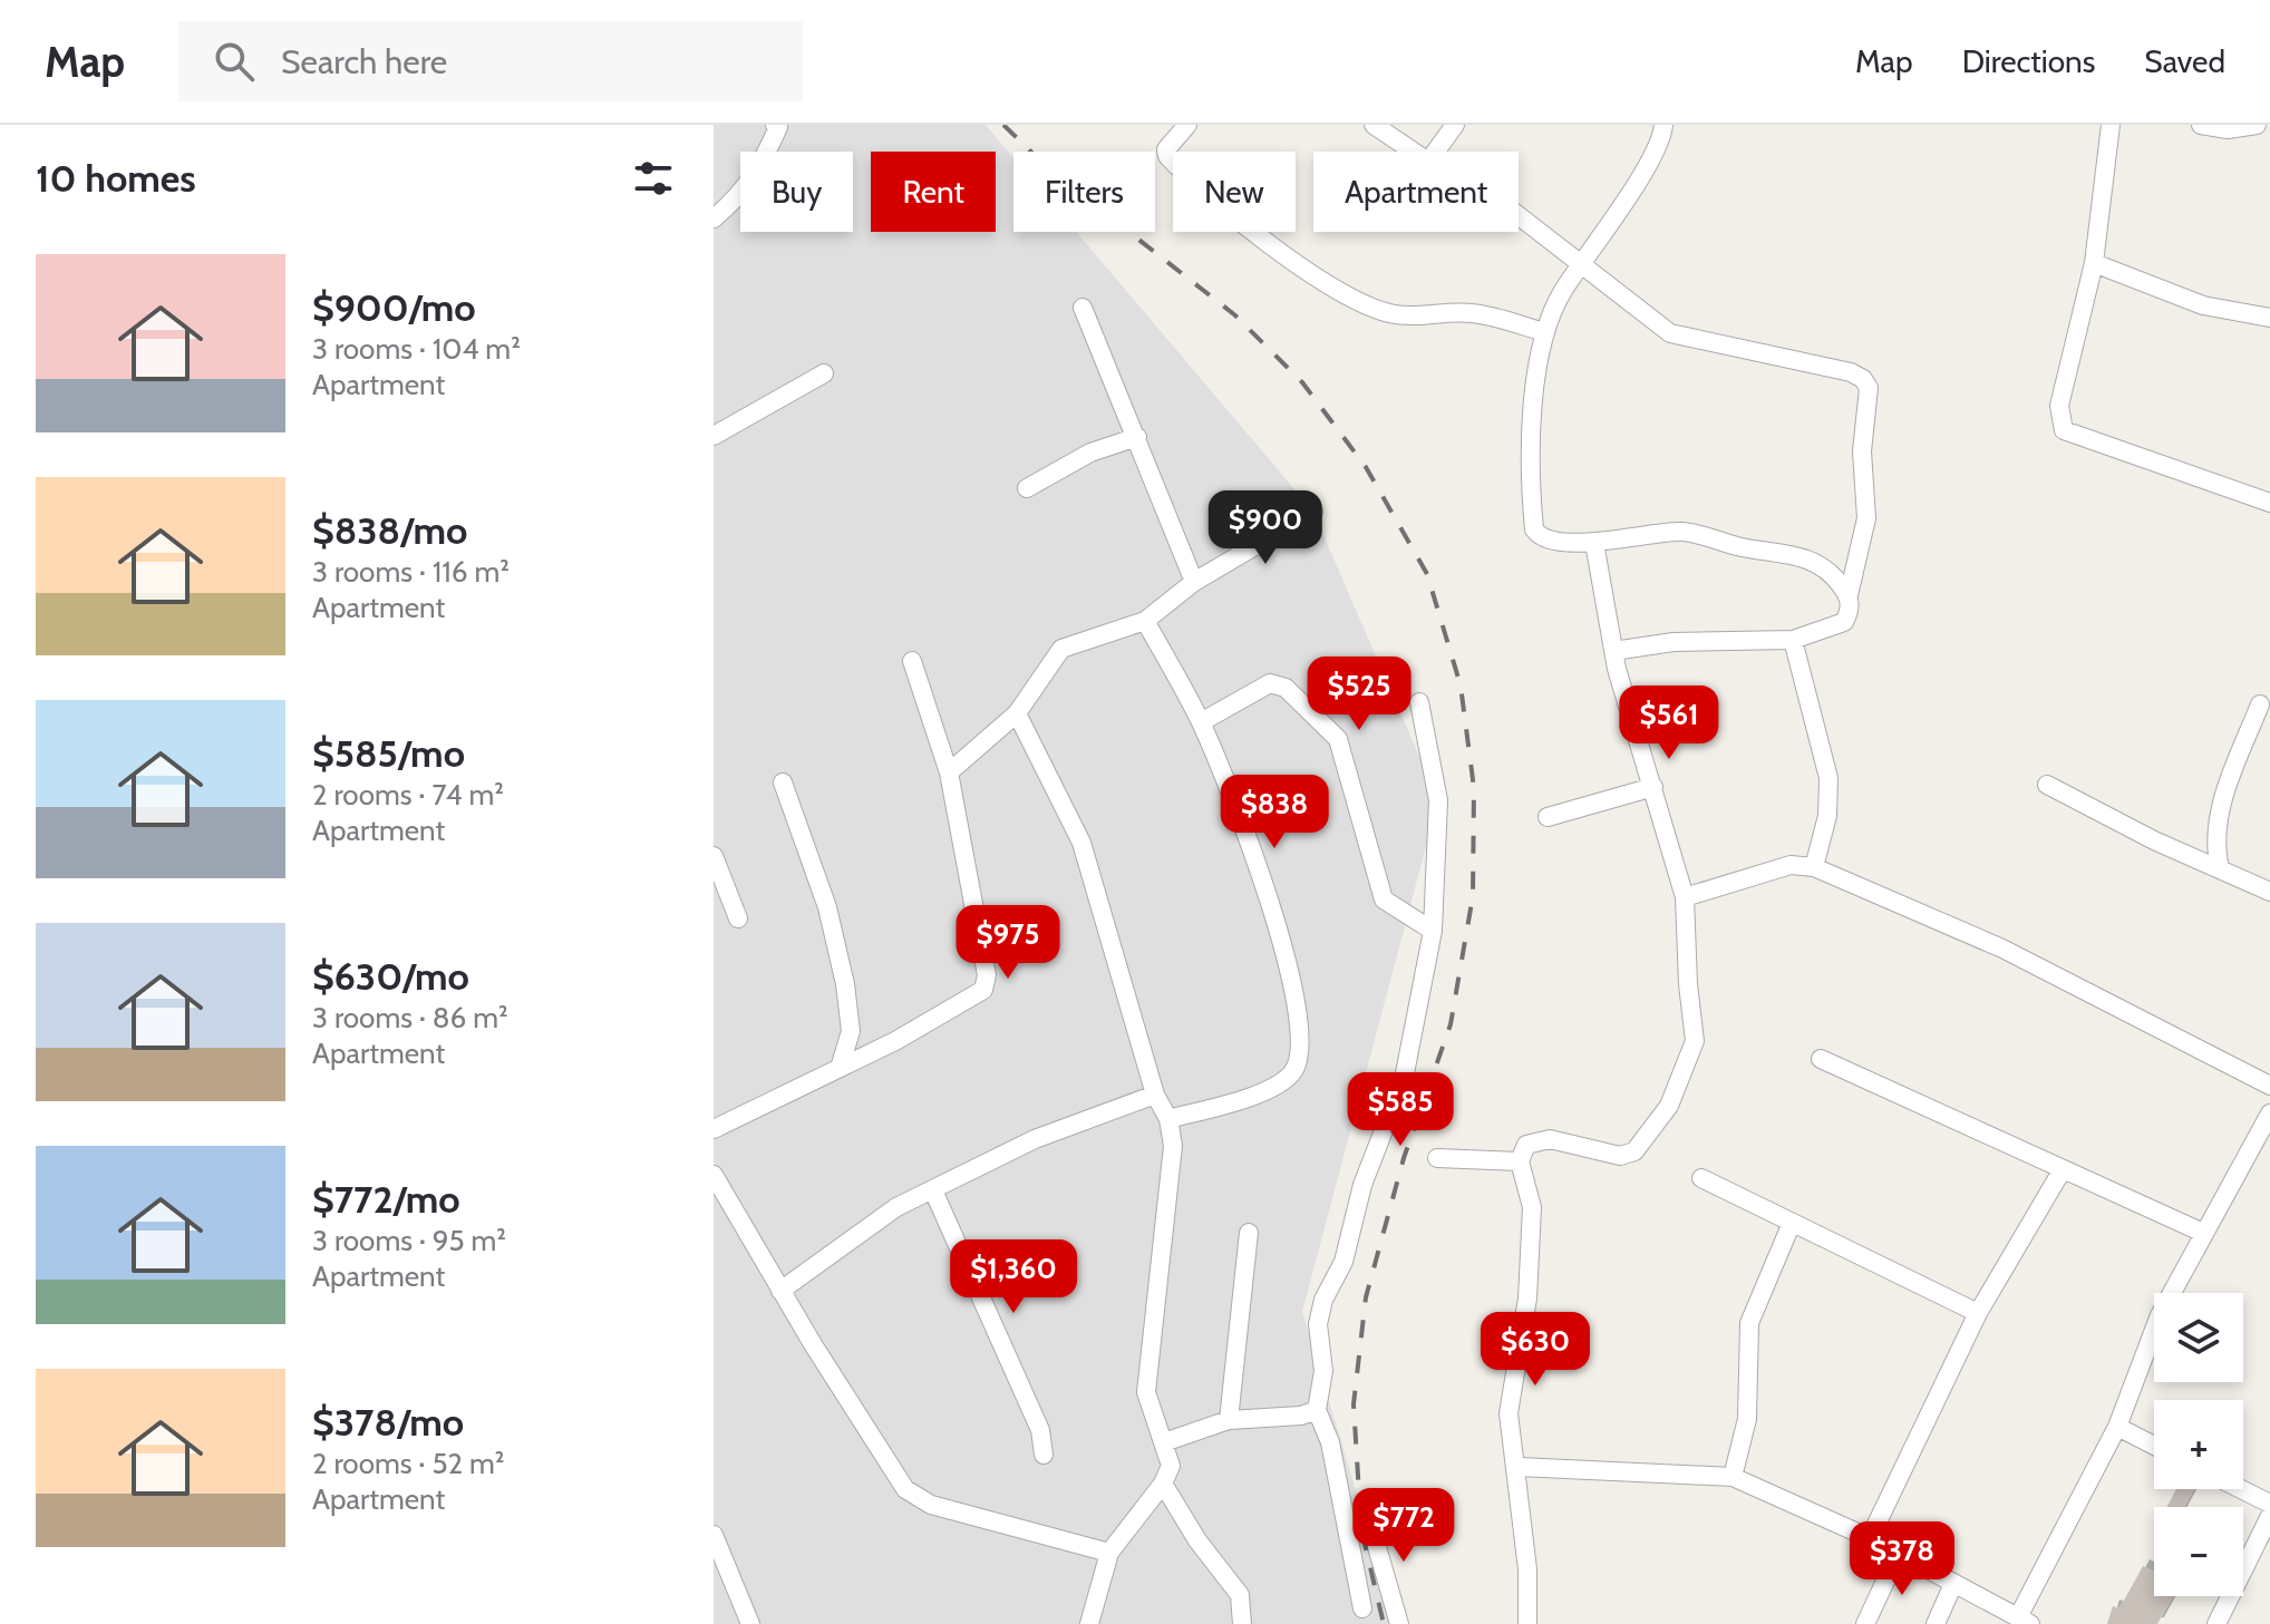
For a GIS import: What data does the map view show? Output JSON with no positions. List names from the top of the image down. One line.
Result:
{"page":{"header":"Map","search":"Search here","nav":["Map","Directions","Saved"],"heading":"10 homes","chip":["Buy","Rent","Filters","New","Apartment"],"list":[{"name":"$900/mo","note":"3 rooms · 104 m² · Apartment"},{"name":"$838/mo","note":"3 rooms · 116 m² · Apartment"},{"name":"$585/mo","note":"2 rooms · 74 m² · Apartment"},{"name":"$630/mo","note":"3 rooms · 86 m² · Apartment"},{"name":"$772/mo","note":"3 rooms · 95 m² · Apartment"},{"name":"$378/mo","note":"2 rooms · 52 m² · Apartment"}],"price":["$900","$525","$561","$838","$975","$585","$1,360","$630","$772","$378"],"map_buttons":["+","−"]}}
